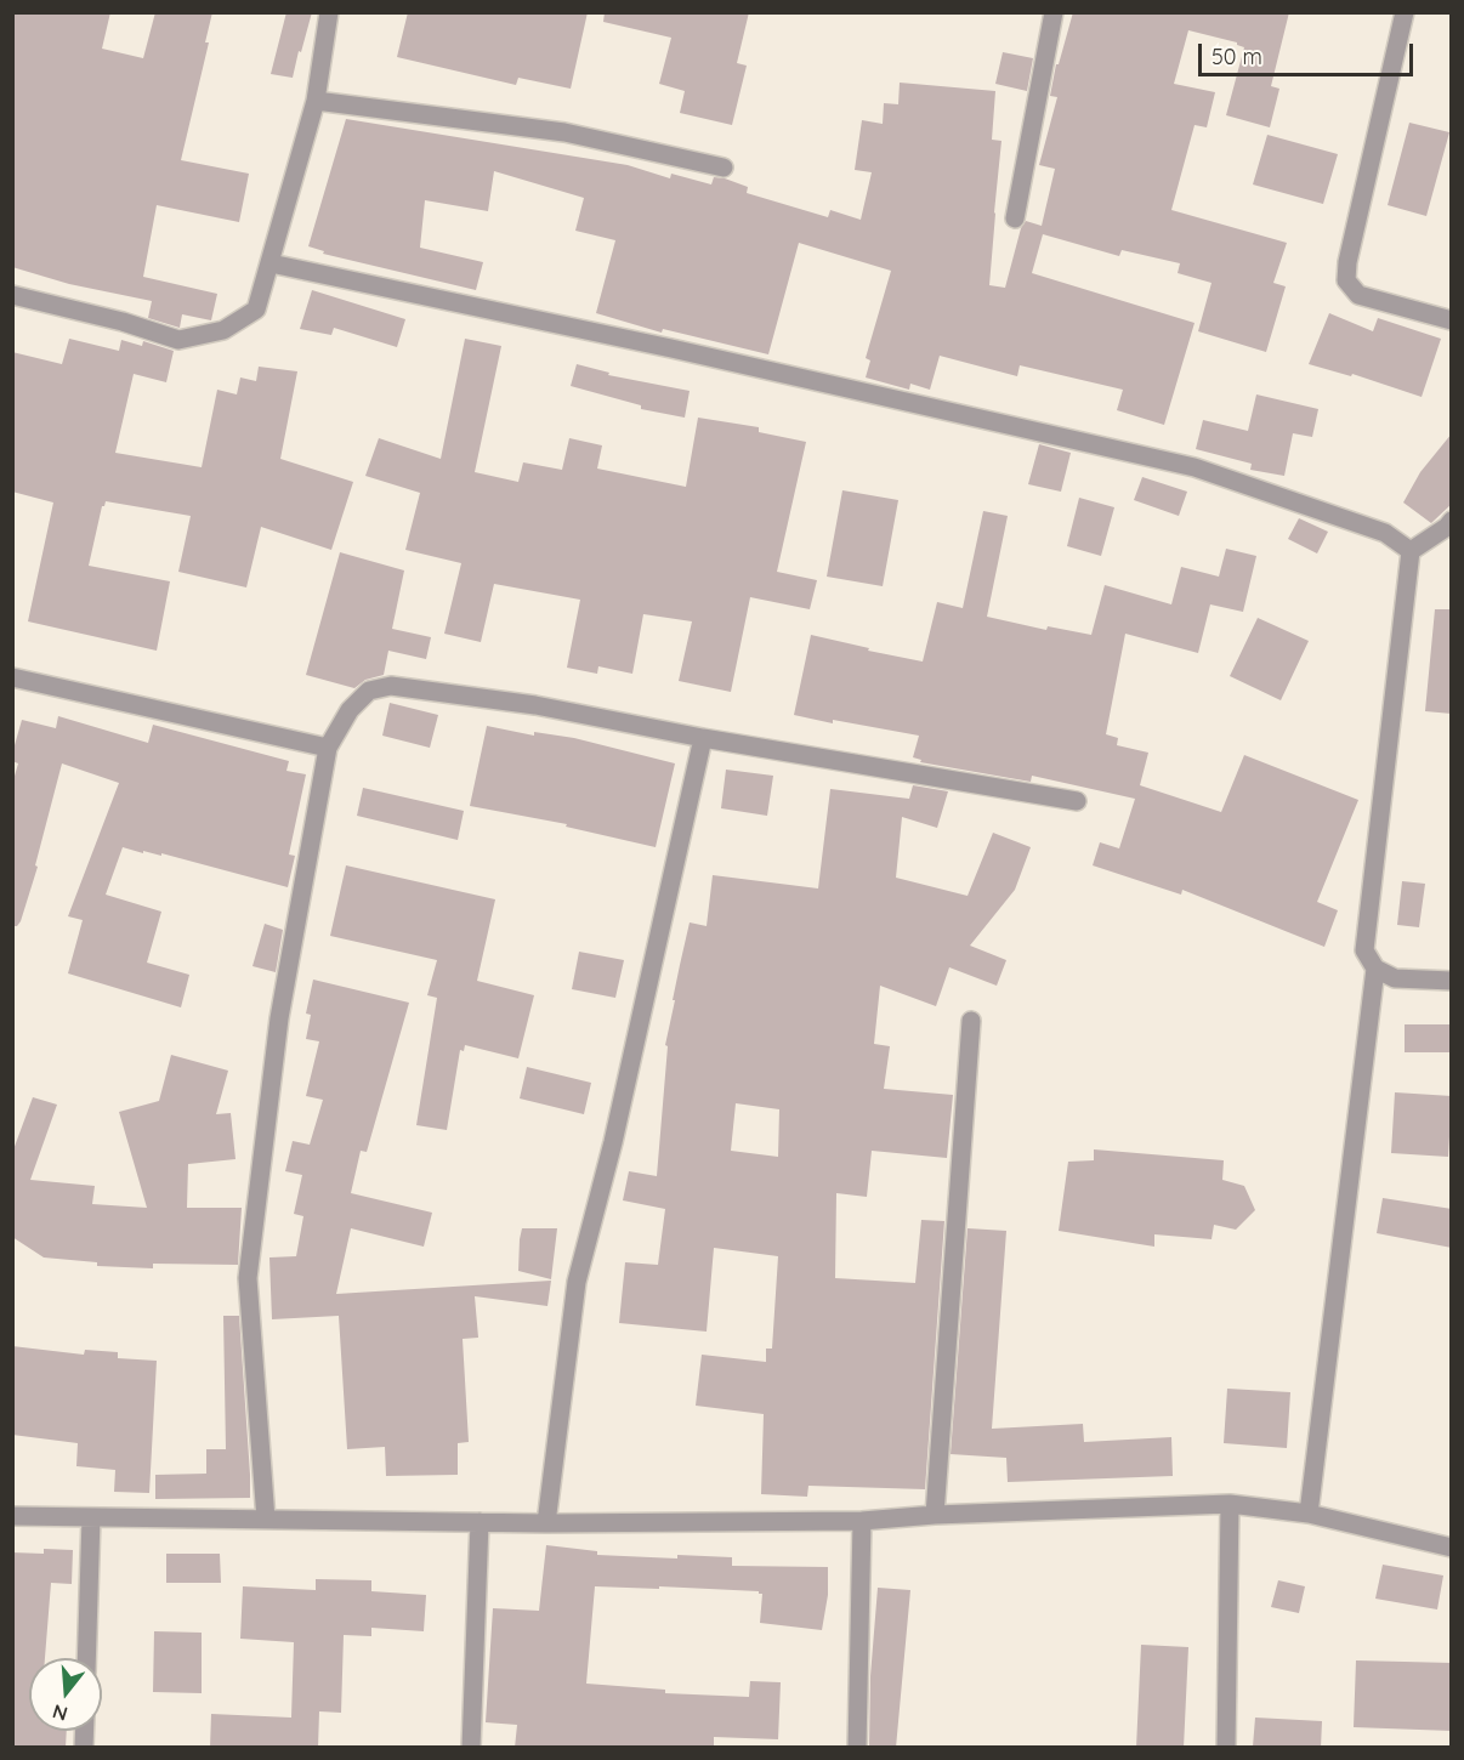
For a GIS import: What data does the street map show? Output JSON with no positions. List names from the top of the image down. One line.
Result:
{"scale_bar":"50 m","north":"bottom"}
